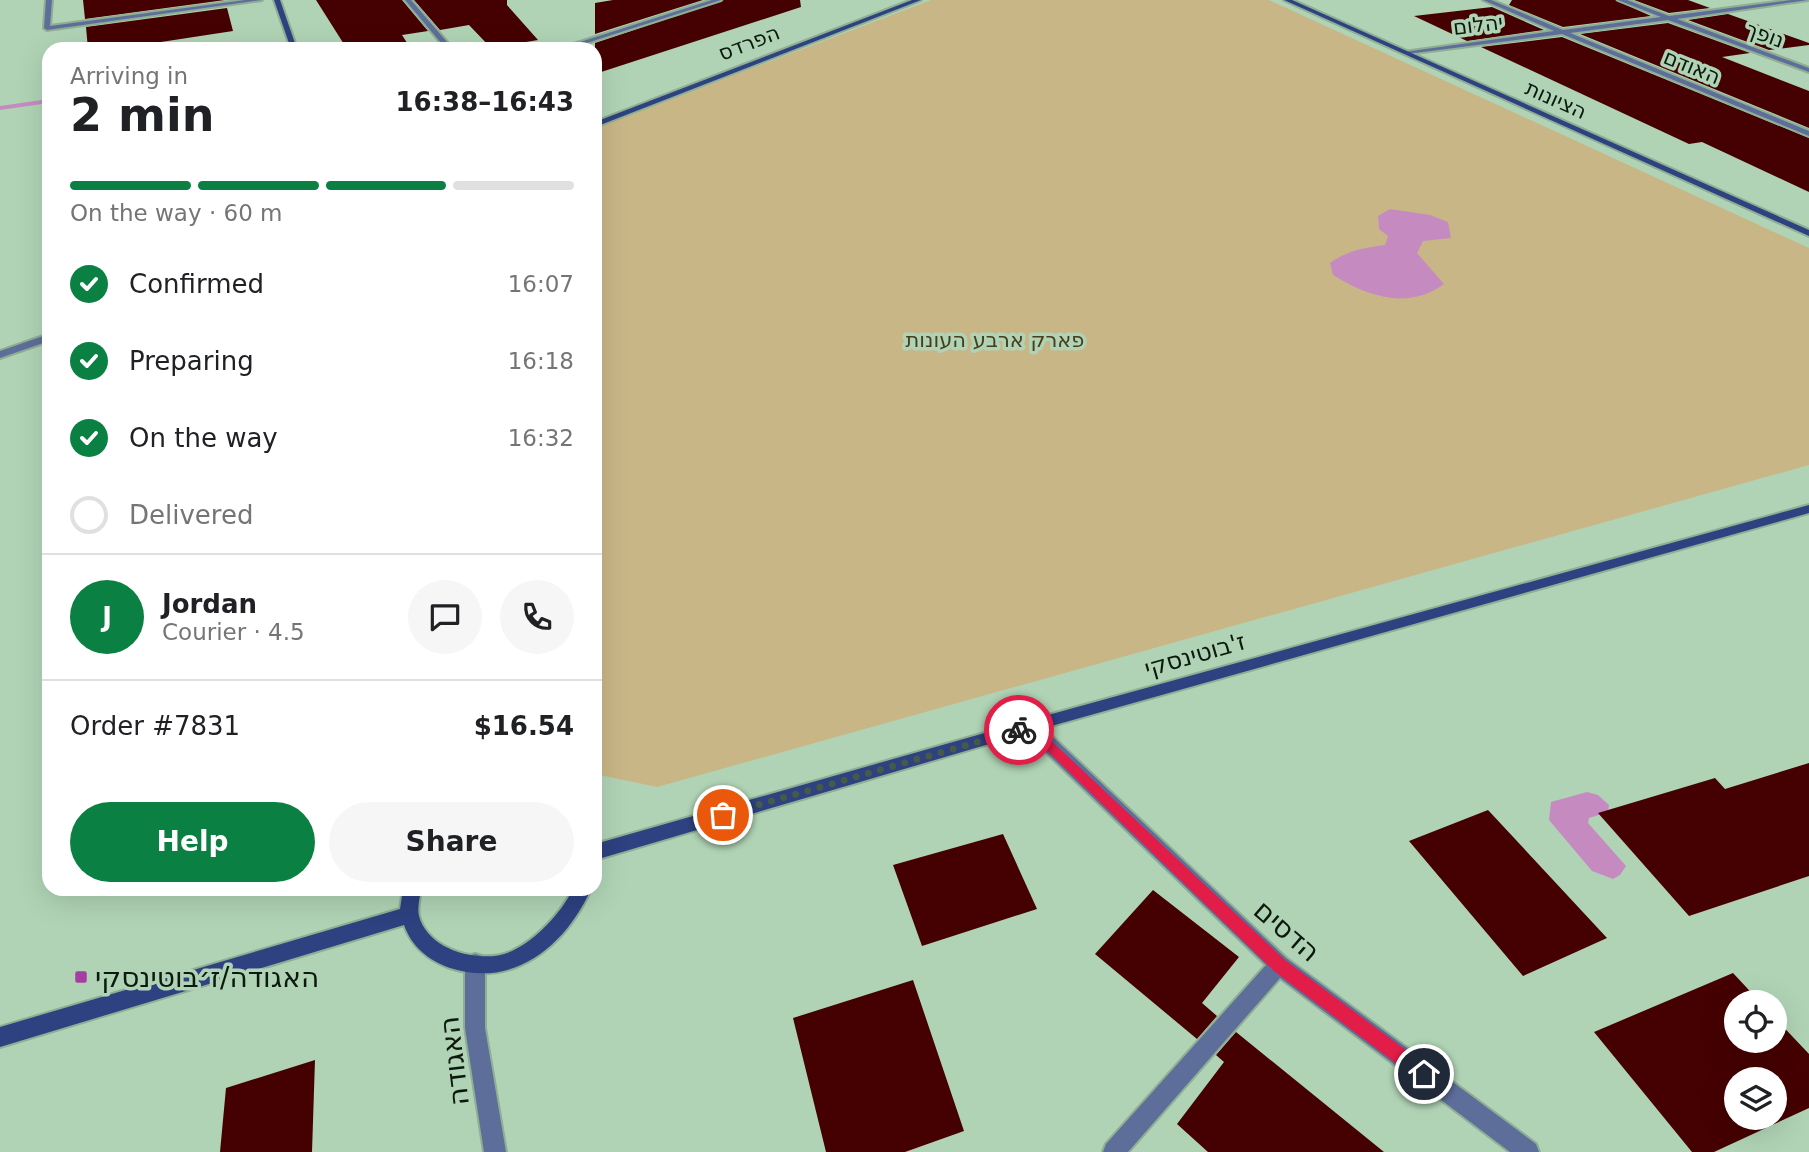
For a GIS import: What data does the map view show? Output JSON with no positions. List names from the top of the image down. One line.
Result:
{"streets":{"street":["יהלום","נופך","הפרדס","האודם","הציונות","ז'בוטינסקי","הדסים","האגודה"]},"crossings":[["יהלום","נופך"],["יהלום","האודם"],["יהלום","הציונות"],["ז'בוטינסקי","הדסים"]],"parks":["פארק ארבע העונות"],"places":{"transit":["האגודה/ז׳בוטינסקי"]},"page":{"heading":["2 min","Arriving in","16:38–16:43"],"panel":["Jordan","Courier · 4.5","Order #7831","$16.54"],"bar":"On the way · 60 m","list":[["Confirmed","16:07"],["Preparing","16:18"],["On the way","16:32"],"Delivered"],"round":"J","buttons":["Help","Share"]}}
